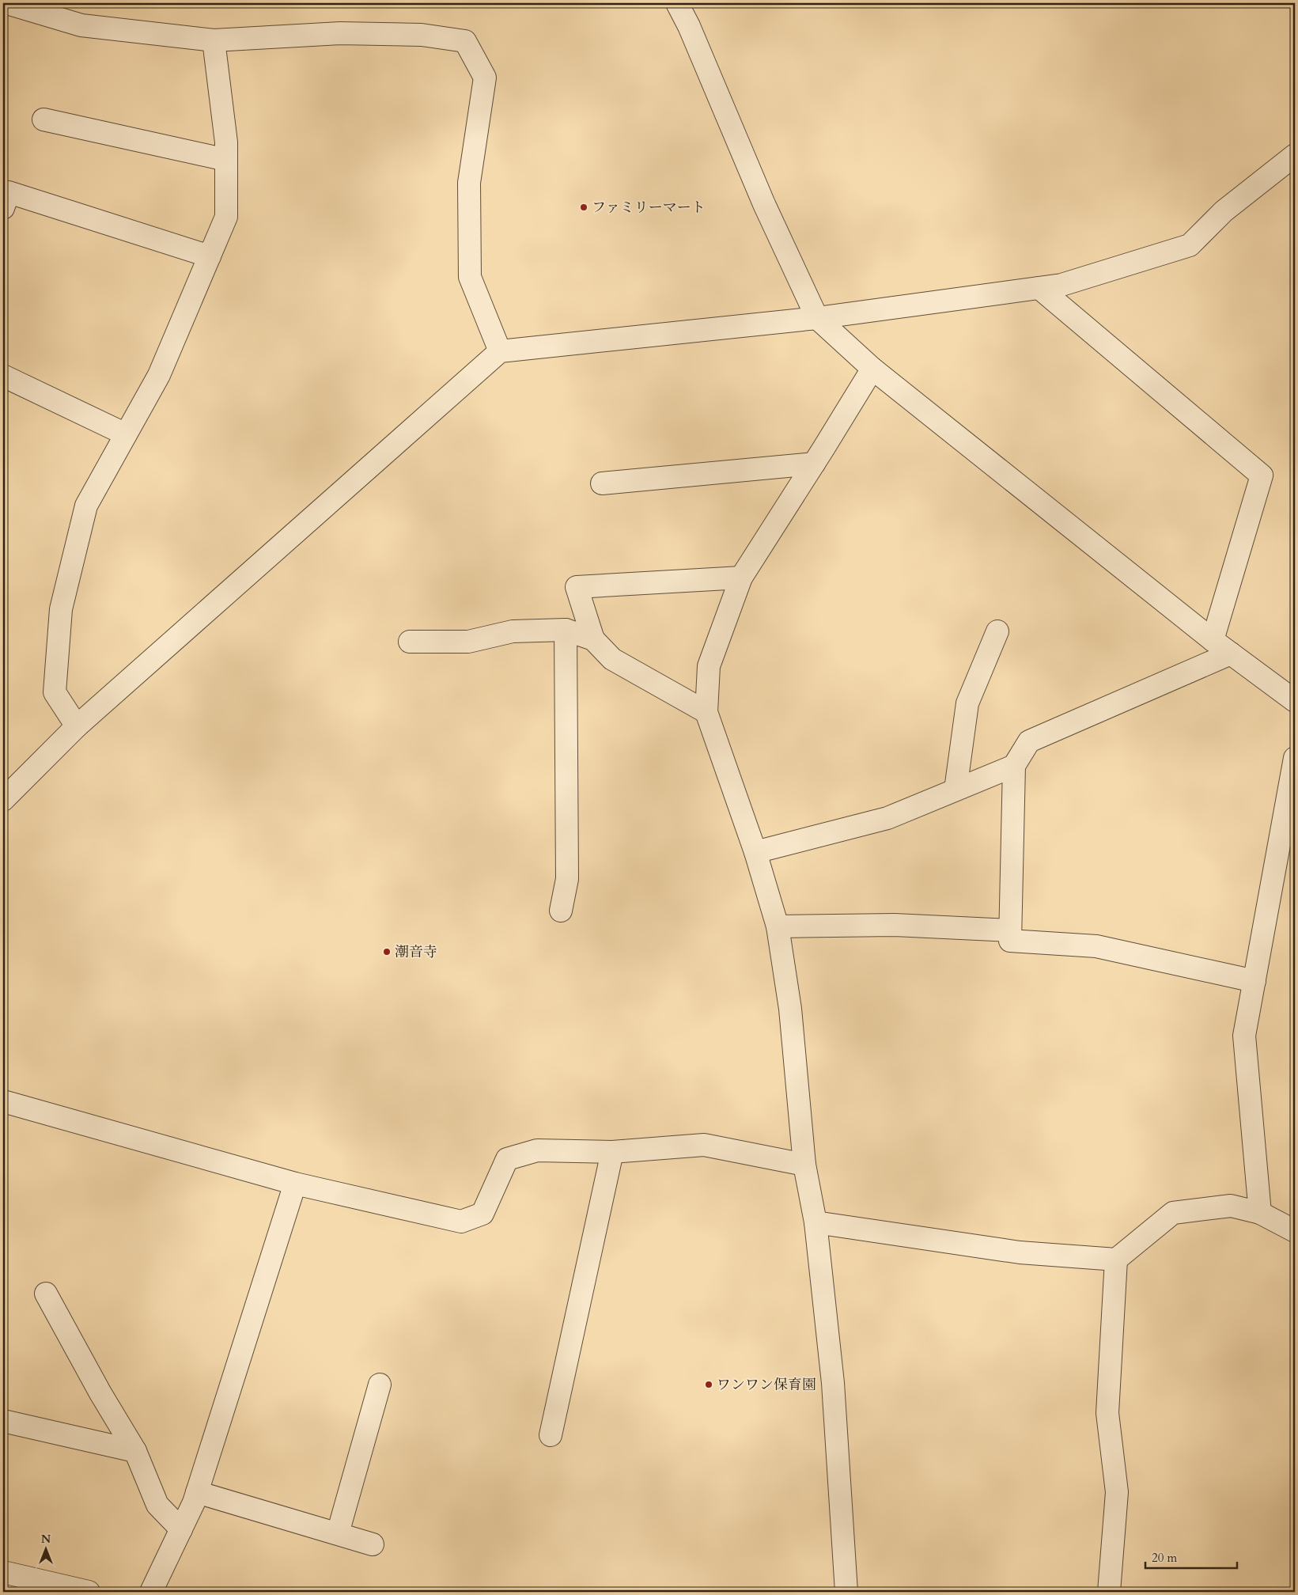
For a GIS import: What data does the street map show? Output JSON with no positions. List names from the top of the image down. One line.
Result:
{"places":["ファミリーマート","潮音寺","ワンワン保育園"],"scale_bar":"20 m","north":"top"}
